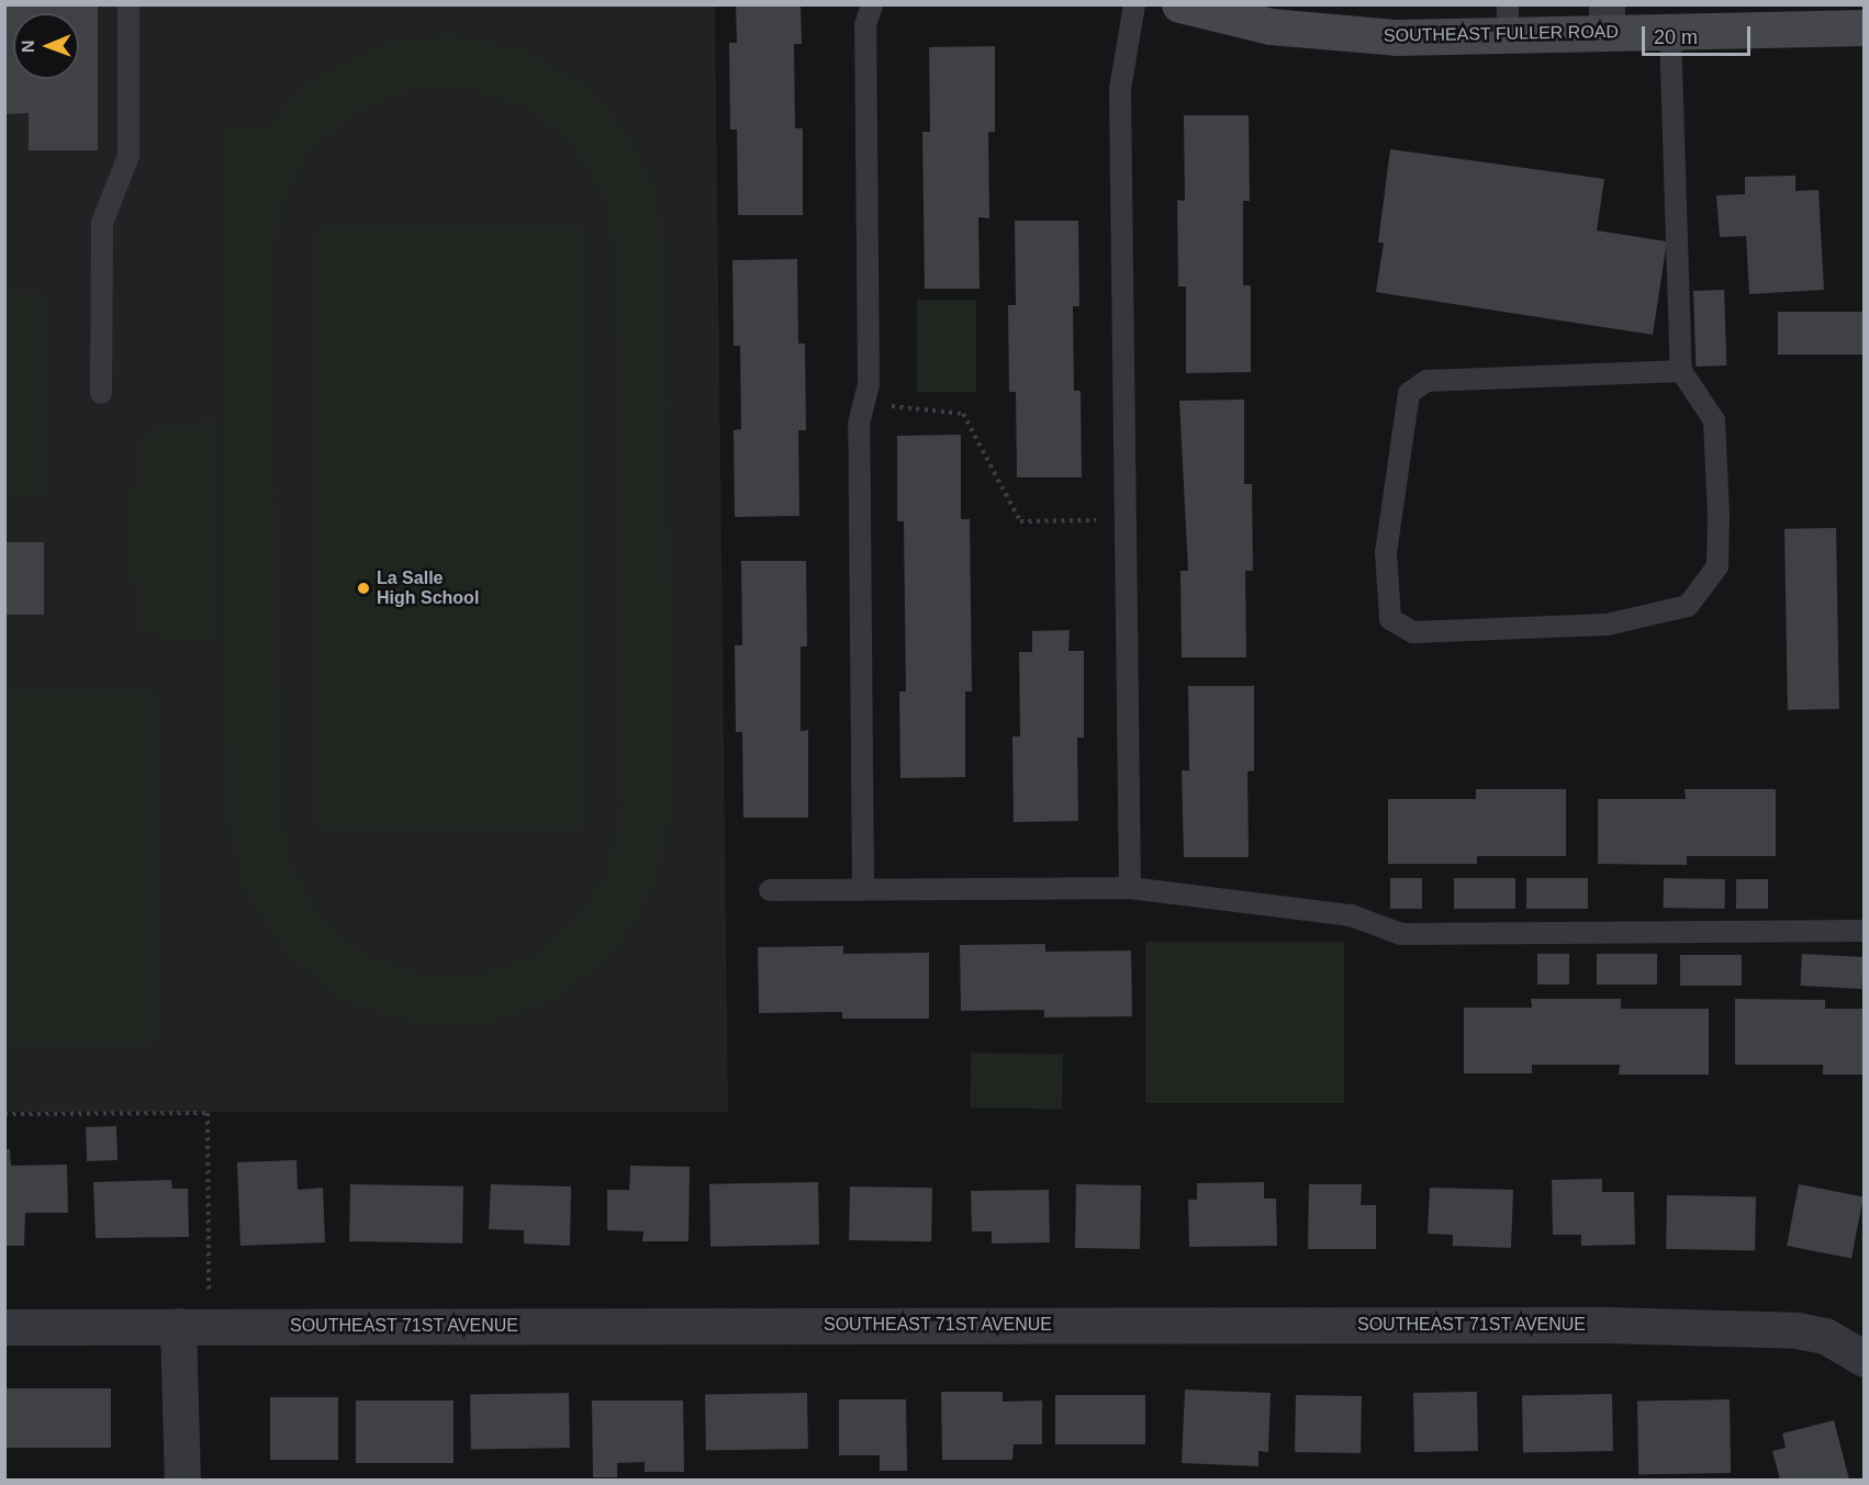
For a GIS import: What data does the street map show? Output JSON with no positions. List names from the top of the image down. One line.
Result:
{"streets":{"street":["SOUTHEAST FULLER ROAD","SOUTHEAST 71ST AVENUE"]},"places":["La Salle High School"],"scale_bar":"20 m","north":"left"}
